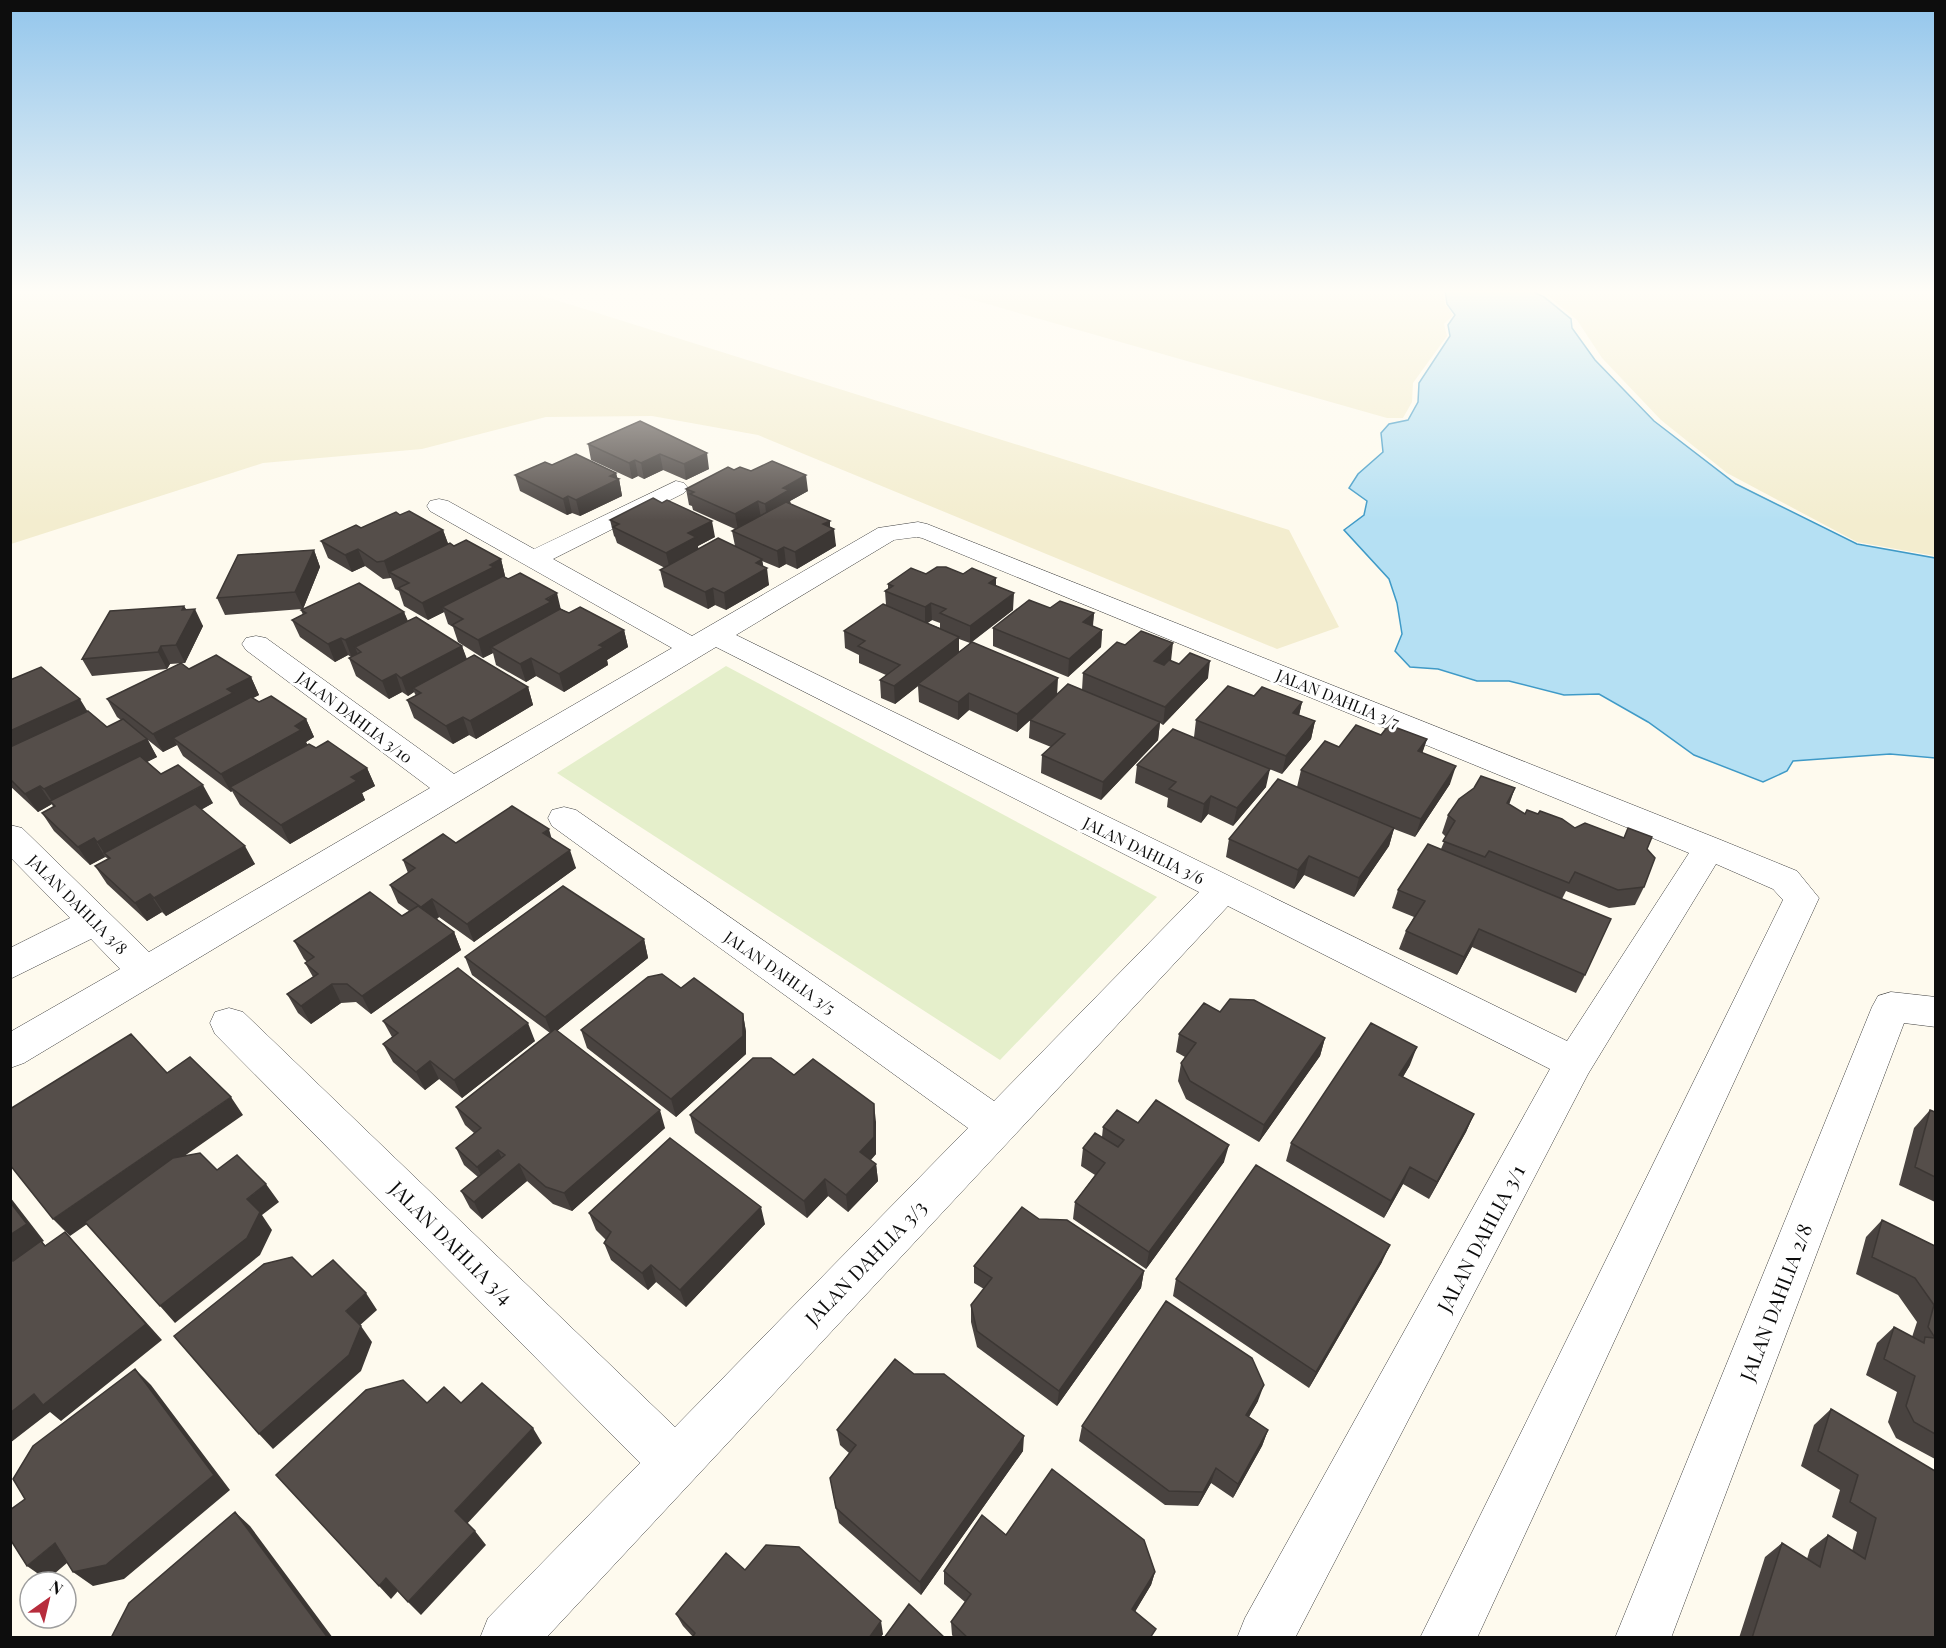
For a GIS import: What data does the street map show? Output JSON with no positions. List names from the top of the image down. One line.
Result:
{"streets":{"street":["JALAN DAHLIA 3/7","JALAN DAHLIA 3/10","JALAN DAHLIA 3/6","JALAN DAHLIA 3/8","JALAN DAHLIA 3/5","JALAN DAHLIA 3/1","JALAN DAHLIA 3/4","JALAN DAHLIA 3/3","JALAN DAHLIA 2/8"]},"crossings":[["JALAN DAHLIA 3/7","JALAN DAHLIA 3/6"],["JALAN DAHLIA 3/7","JALAN DAHLIA 3/1"],["JALAN DAHLIA 3/6","JALAN DAHLIA 3/1"],["JALAN DAHLIA 3/6","JALAN DAHLIA 3/3"],["JALAN DAHLIA 3/5","JALAN DAHLIA 3/3"],["JALAN DAHLIA 3/4","JALAN DAHLIA 3/3"]],"north":"top right"}
